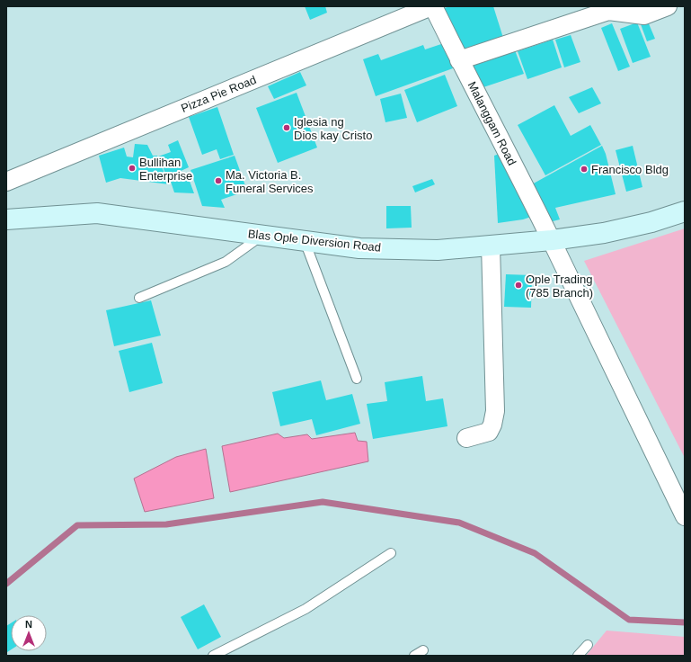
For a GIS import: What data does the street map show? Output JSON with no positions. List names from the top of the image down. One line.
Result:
{"streets":{"main road":["Blas Ople Diversion Road"],"street":["Pizza Pie Road","Malanggam Road"]},"crossings":[["Pizza Pie Road","Malanggam Road"],["Malanggam Road","Blas Ople Diversion Road"]],"places":["Iglesia ng Dios kay Cristo","Bullihan Enterprise","Francisco Bldg","Ma. Victoria B. Funeral Services","Ople Trading (785 Branch)"],"north":"top"}
